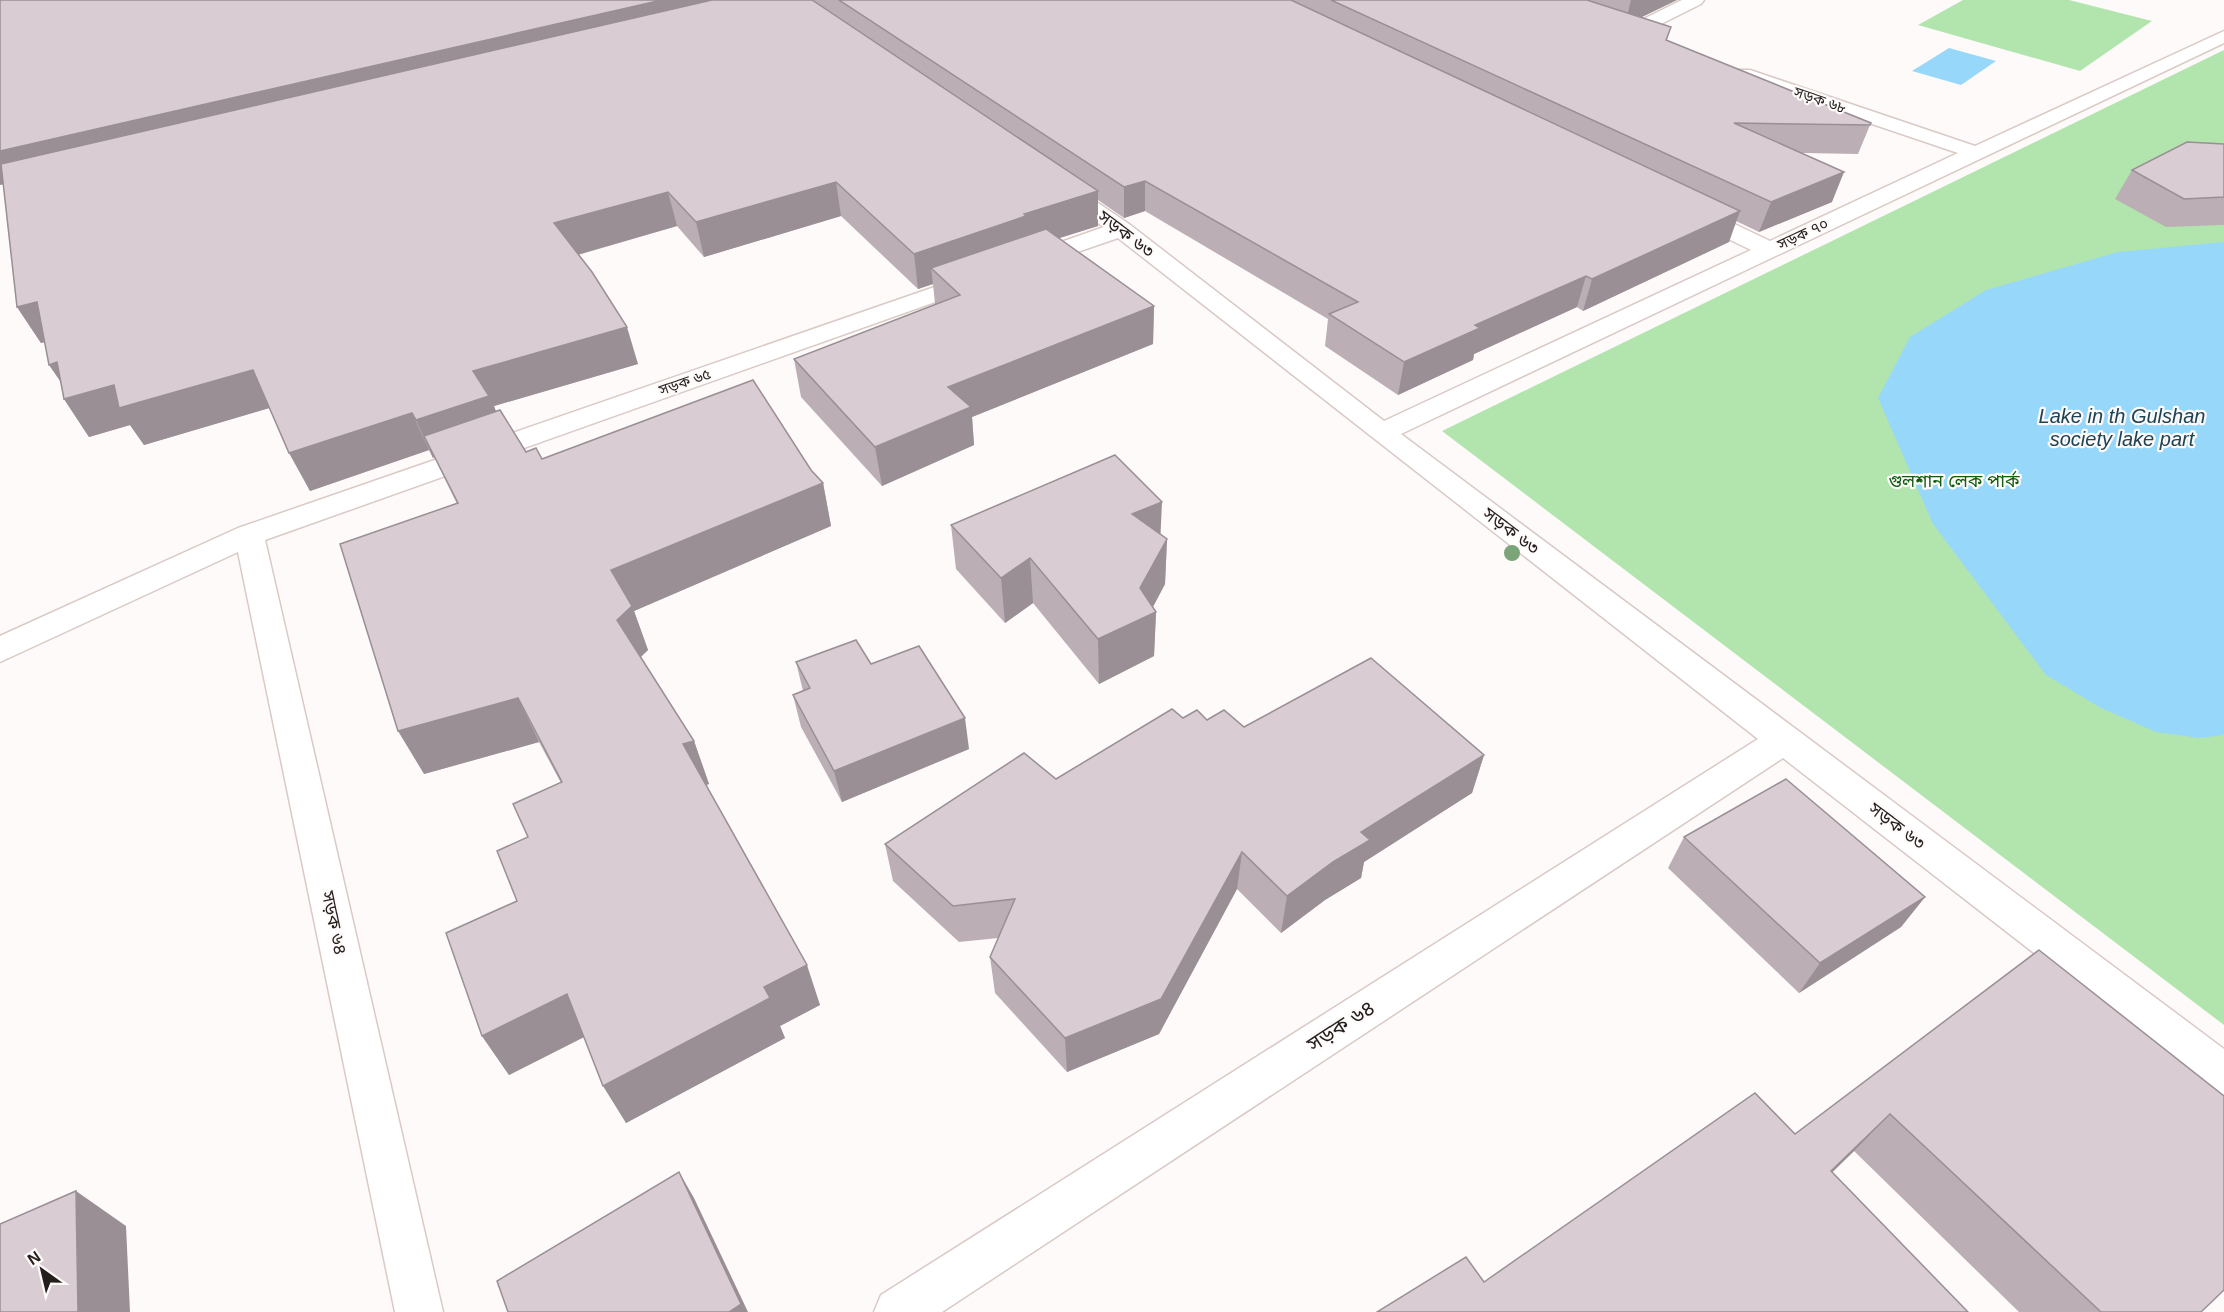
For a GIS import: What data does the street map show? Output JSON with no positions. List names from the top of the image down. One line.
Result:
{"streets":{"street":["সড়ক ৬৮","সড়ক ৬৩","সড়ক ৭০","সড়ক ৬৫","সড়ক ৬৪"]},"crossings":[["সড়ক ৬৮","সড়ক ৭০"],["সড়ক ৬৩","সড়ক ৭০"],["সড়ক ৬৩","সড়ক ৬৫"],["সড়ক ৬৩","সড়ক ৬৪"],["সড়ক ৬৫","সড়ক ৬৪"]],"water":["Lake in th Gulshan society lake part"],"parks":["গুলশান লেক পার্ক"],"north":"top left"}
